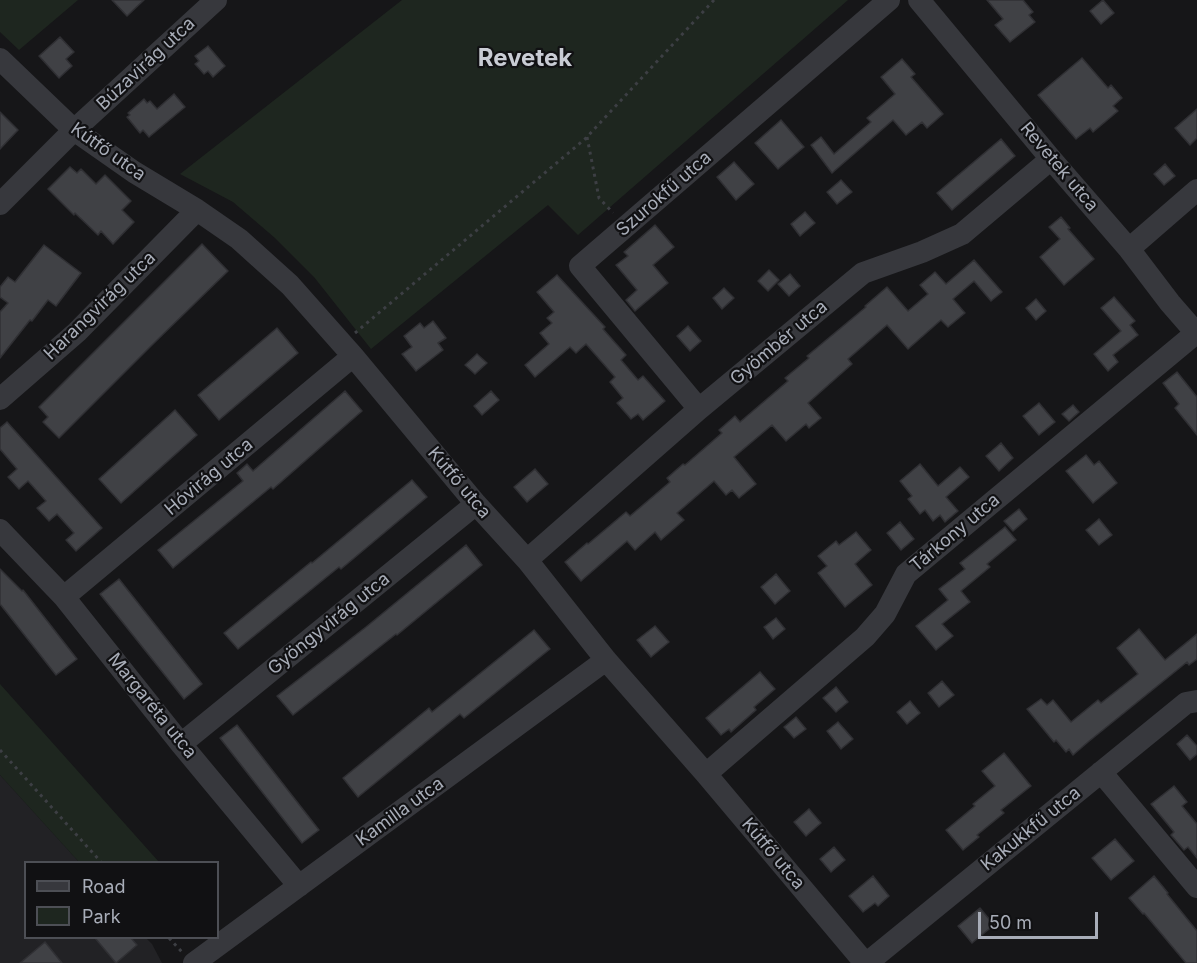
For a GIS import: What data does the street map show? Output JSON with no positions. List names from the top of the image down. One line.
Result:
{"streets":{"street":["Búzavirág utca","Kútfő utca","Revetek utca","Szurokfű utca","Harangvirág utca","Gyömbér utca","Hóvirág utca","Tárkony utca","Gyöngyvirág utca","Margaréta utca","Kamilla utca","Kakukkfű utca"]},"crossings":[["Búzavirág utca","Kútfő utca"],["Kútfő utca","Harangvirág utca"],["Kútfő utca","Gyömbér utca"],["Kútfő utca","Hóvirág utca"],["Kútfő utca","Tárkony utca"],["Kútfő utca","Gyöngyvirág utca"],["Kútfő utca","Kamilla utca"],["Kútfő utca","Kakukkfű utca"],["Revetek utca","Gyömbér utca"],["Revetek utca","Tárkony utca"],["Szurokfű utca","Gyömbér utca"],["Hóvirág utca","Margaréta utca"],["Gyöngyvirág utca","Margaréta utca"],["Margaréta utca","Kamilla utca"]],"districts":["Revetek"],"legend":["Road","Park"],"scale_bar":"50 m"}
